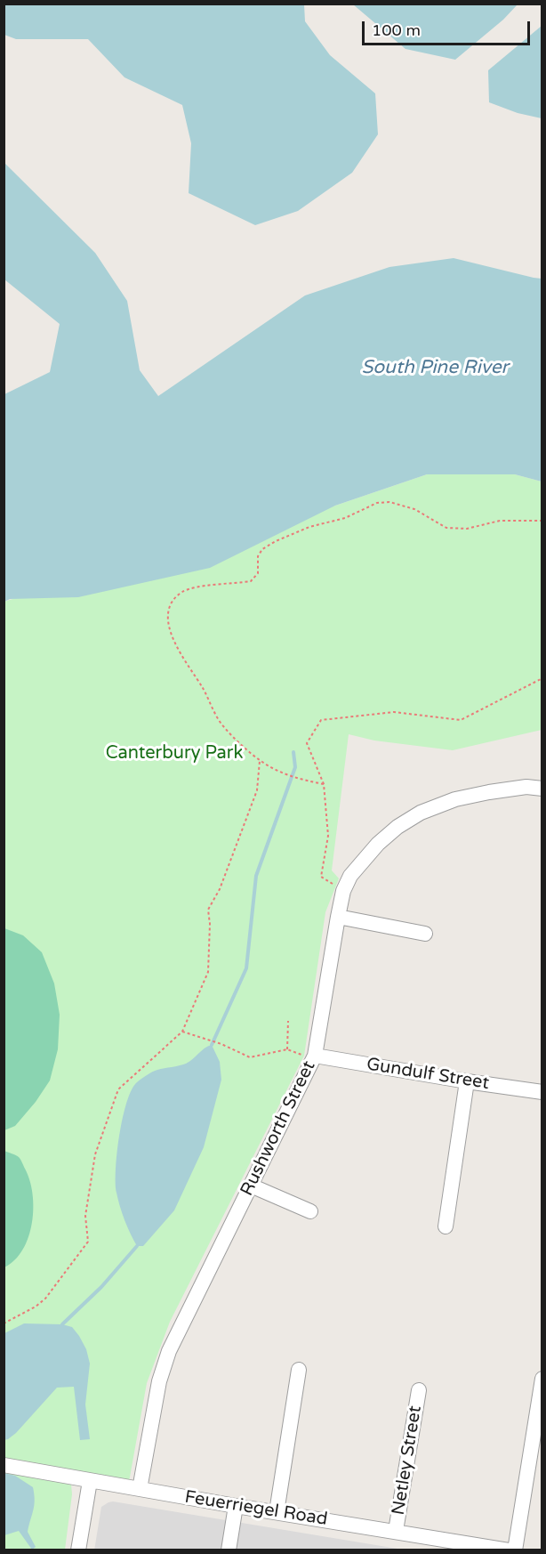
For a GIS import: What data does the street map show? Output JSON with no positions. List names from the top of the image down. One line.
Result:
{"streets":{"street":["Gundulf Street","Rushworth Street","Netley Street","Feuerriegel Road"]},"crossings":[["Gundulf Street","Rushworth Street"],["Rushworth Street","Feuerriegel Road"],["Netley Street","Feuerriegel Road"]],"water":["South Pine River"],"parks":["Canterbury Park"],"scale_bar":"100 m"}
